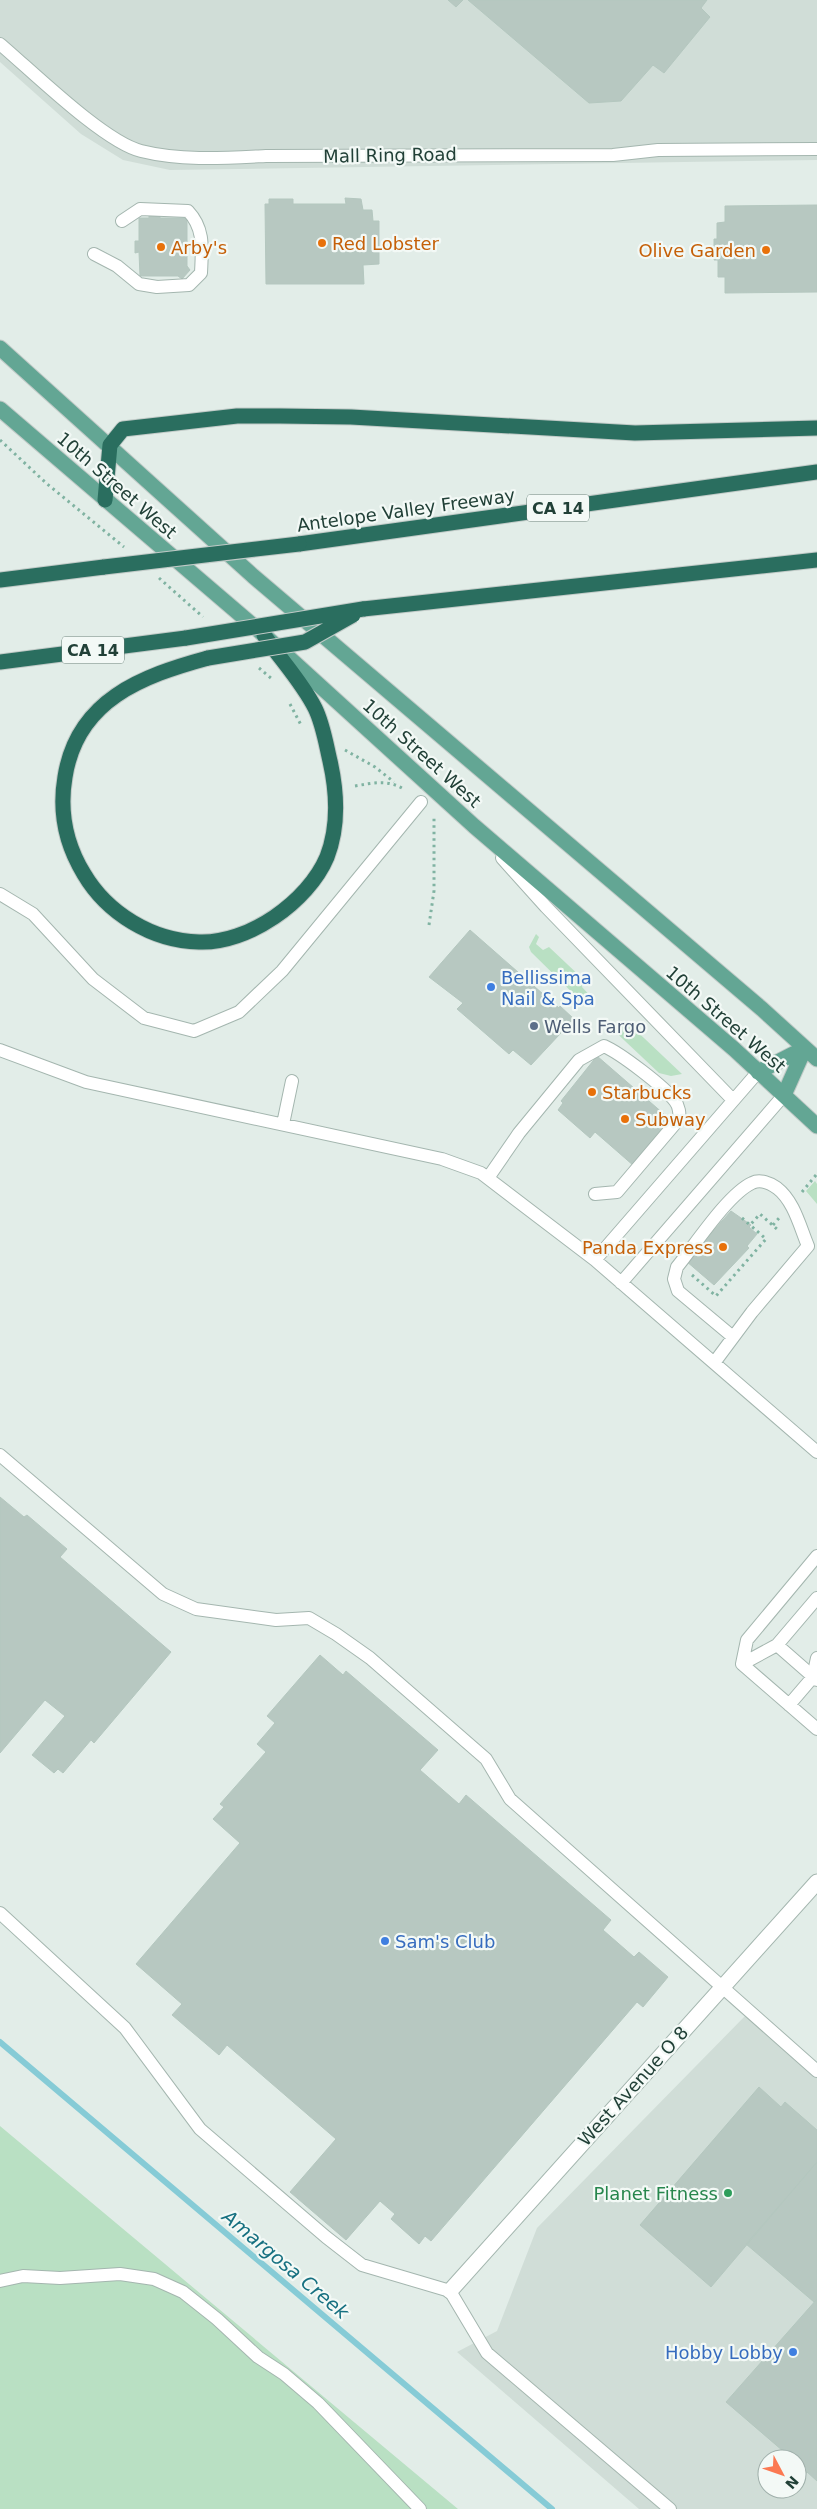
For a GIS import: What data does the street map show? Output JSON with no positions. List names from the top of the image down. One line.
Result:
{"streets":{"highway":["CA 14","Antelope Valley Freeway"],"main road":["10th Street West"],"street":["West Avenue O 8"],"lane":["Mall Ring Road"]},"water":["Amargosa Creek"],"places":["Red Lobster","Arby's","Olive Garden","Bellissima Nail & Spa","Wells Fargo","Starbucks","Subway","Panda Express","Sam's Club","Planet Fitness","Hobby Lobby"],"north":"bottom right"}
